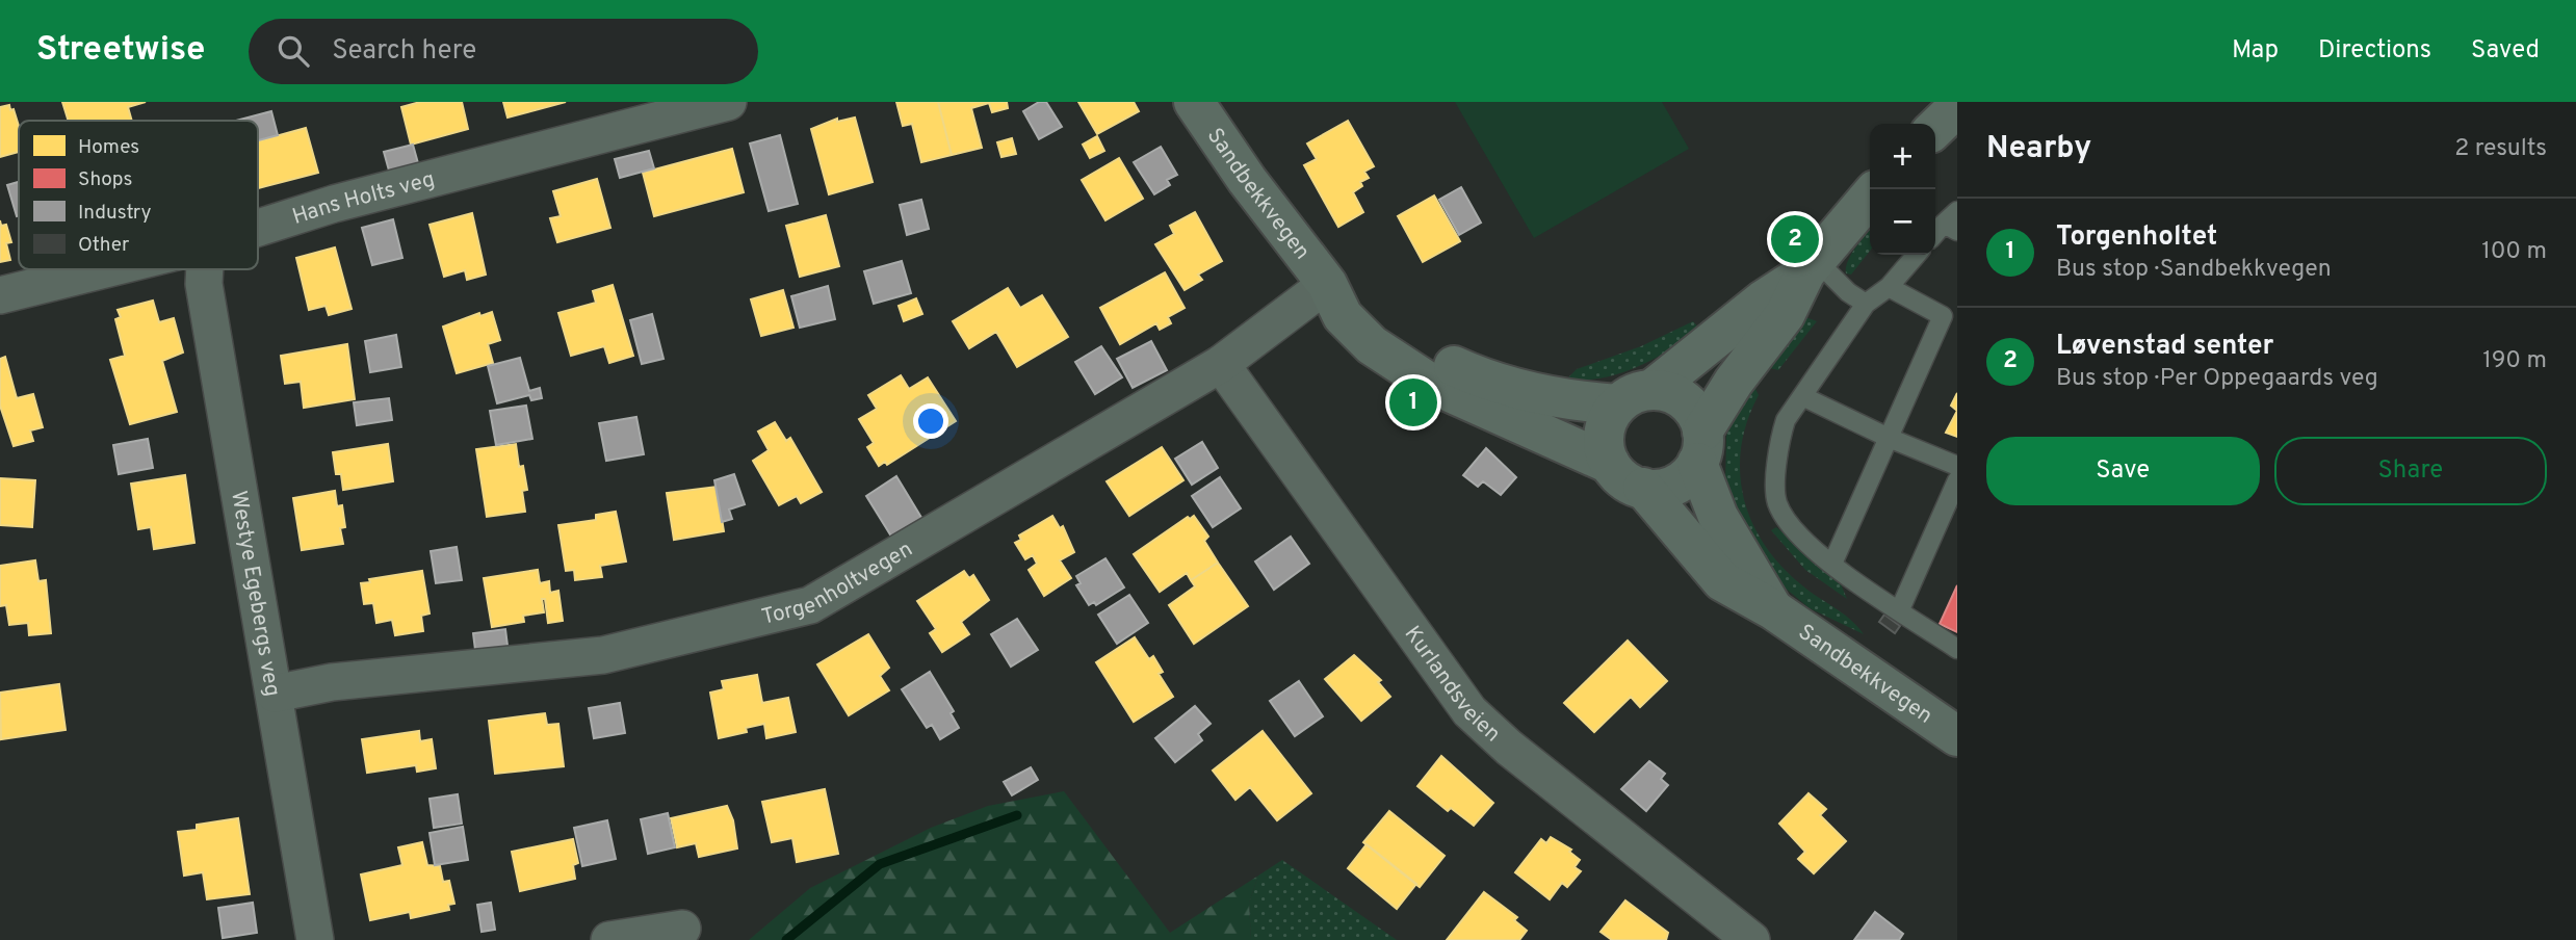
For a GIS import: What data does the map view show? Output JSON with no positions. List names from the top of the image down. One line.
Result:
{"streets":{"main road":["Sandbekkvegen"],"street":["Hans Holts veg","Torgenholtvegen","Westye Egebergs veg","Kurlandsveien"]},"crossings":[["Sandbekkvegen","Torgenholtvegen"],["Torgenholtvegen","Westye Egebergs veg"],["Torgenholtvegen","Kurlandsveien"]],"legend":["Homes","Shops","Industry","Other"],"page":{"header":"Streetwise","search":"Search here","nav":["Map","Directions","Saved"],"heading":["Nearby","2 results"],"map_buttons":["+","−"],"list":[{"mark":"1","name":"Torgenholtet","note":"Bus stop · Sandbekkvegen","value":"100 m"},{"mark":"2","name":"Løvenstad senter","note":"Bus stop · Per Oppegaards veg","value":"190 m"}],"pins":["2","1"],"buttons":["Save","Share"]}}
